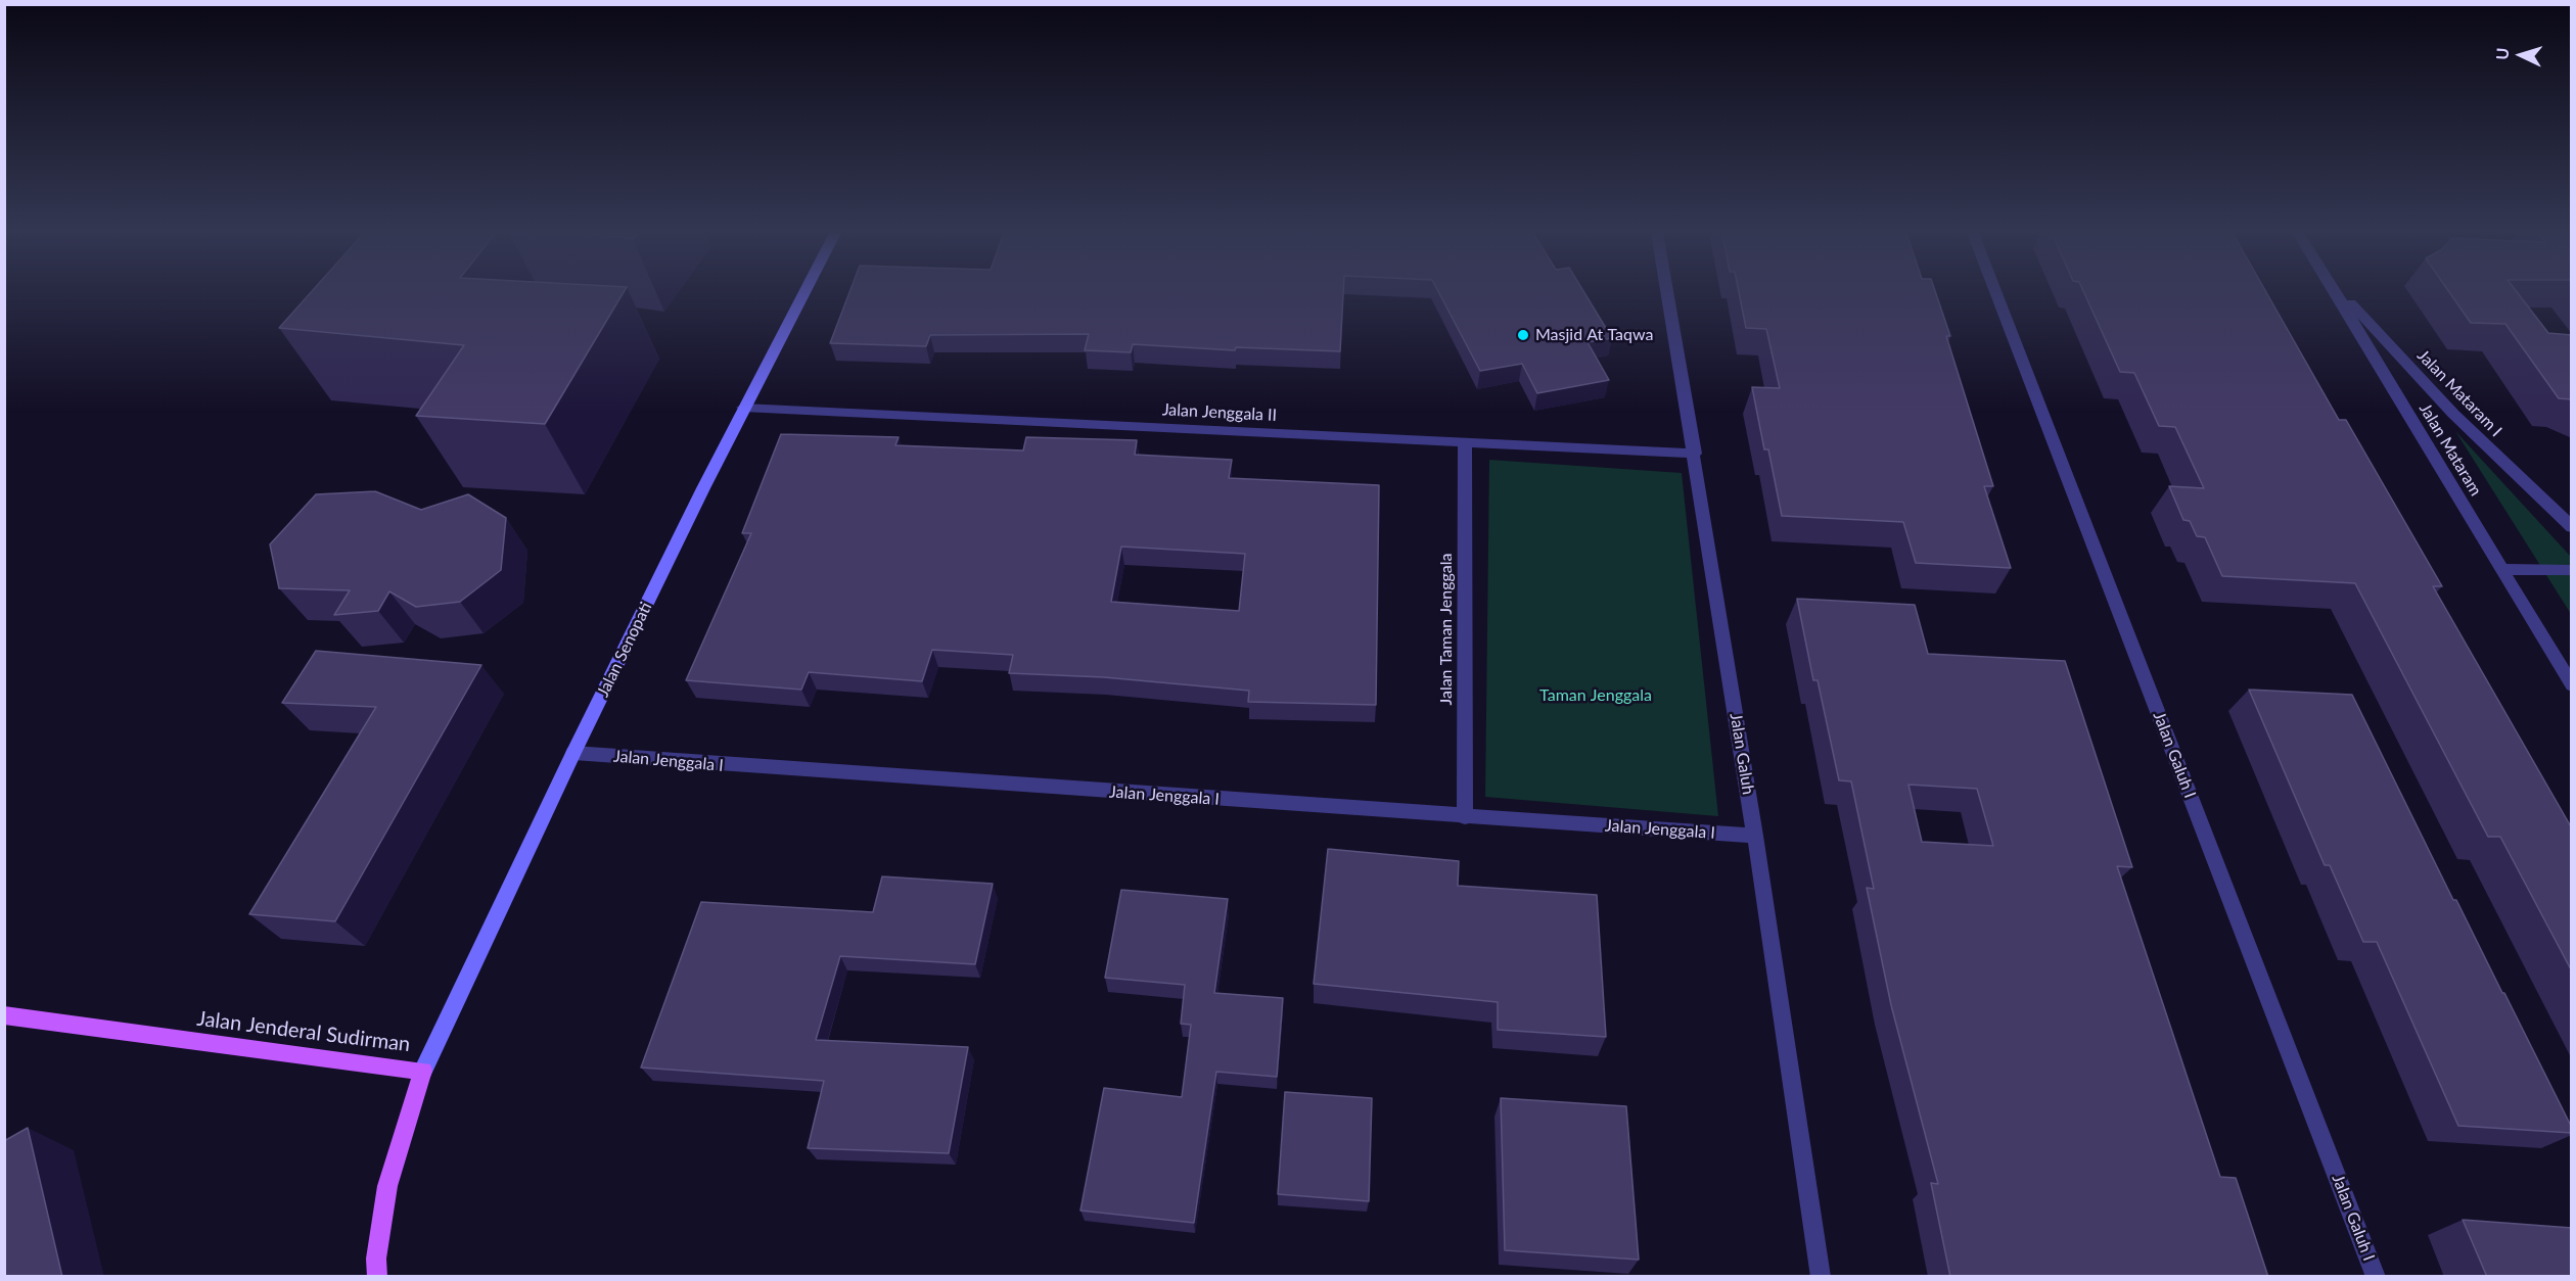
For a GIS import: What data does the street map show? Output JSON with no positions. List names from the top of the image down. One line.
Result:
{"streets":{"main road":["Jalan Senopati","Jalan Jenderal Sudirman"],"street":["Jalan Mataram I","Jalan Jenggala II","Jalan Mataram","Jalan Taman Jenggala","Jalan Galuh","Jalan Galuh I","Jalan Jenggala I"]},"crossings":[["Jalan Jenggala II","Jalan Taman Jenggala"],["Jalan Jenggala II","Jalan Senopati"],["Jalan Jenggala II","Jalan Galuh"],["Jalan Taman Jenggala","Jalan Jenggala I"],["Jalan Senopati","Jalan Jenggala I"],["Jalan Senopati","Jalan Jenderal Sudirman"],["Jalan Galuh","Jalan Jenggala I"]],"parks":["Taman Jenggala"],"places":["Masjid At Taqwa"],"north":"left"}
